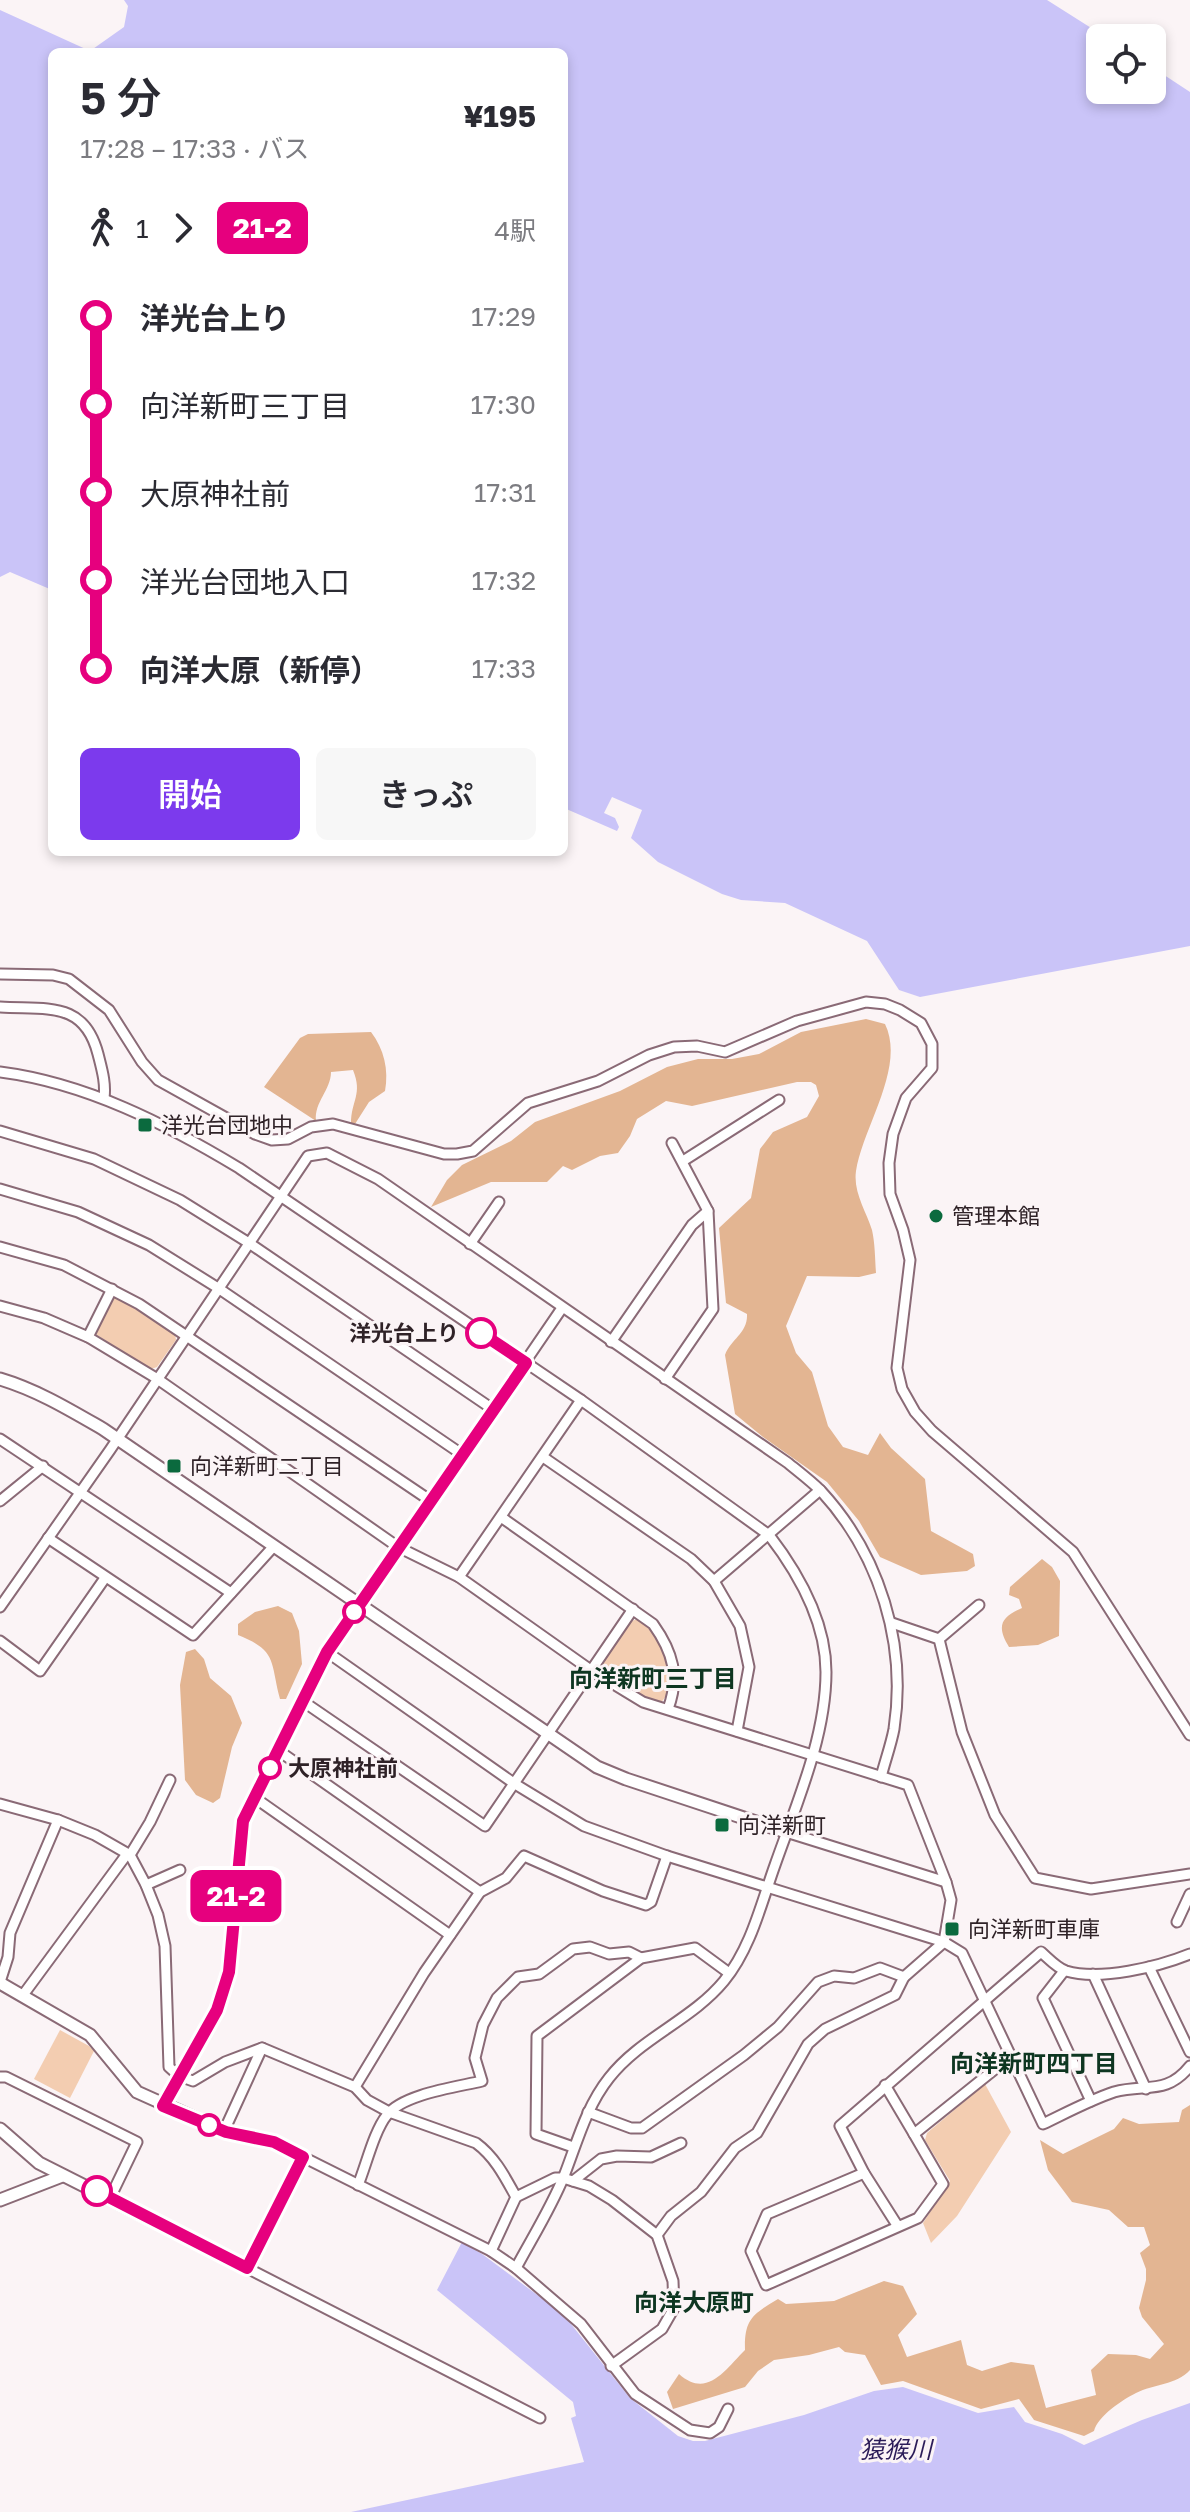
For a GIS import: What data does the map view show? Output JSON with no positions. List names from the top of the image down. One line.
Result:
{"districts":["向洋新町三丁目","向洋新町四丁目","向洋大原町"],"water":["猿猴川"],"places":{"transit":["洋光台団地中","向洋新町二丁目","向洋新町","向洋新町車庫"],"other":["管理本館","洋光台上り","大原神社前"]},"lines":["bus line 21-2"],"page":{"on_map":"21-2","heading":["5 分","17:28 – 17:33 · バス","¥195"],"legs":["1","21-2","4駅"],"list":[{"name":"洋光台上り","value":"17:29"},{"name":"向洋新町三丁目","value":"17:30"},{"name":"大原神社前","value":"17:31"},{"name":"洋光台団地入口","value":"17:32"},{"name":"向洋大原（新停）","value":"17:33"}],"buttons":["開始","きっぷ"]}}
